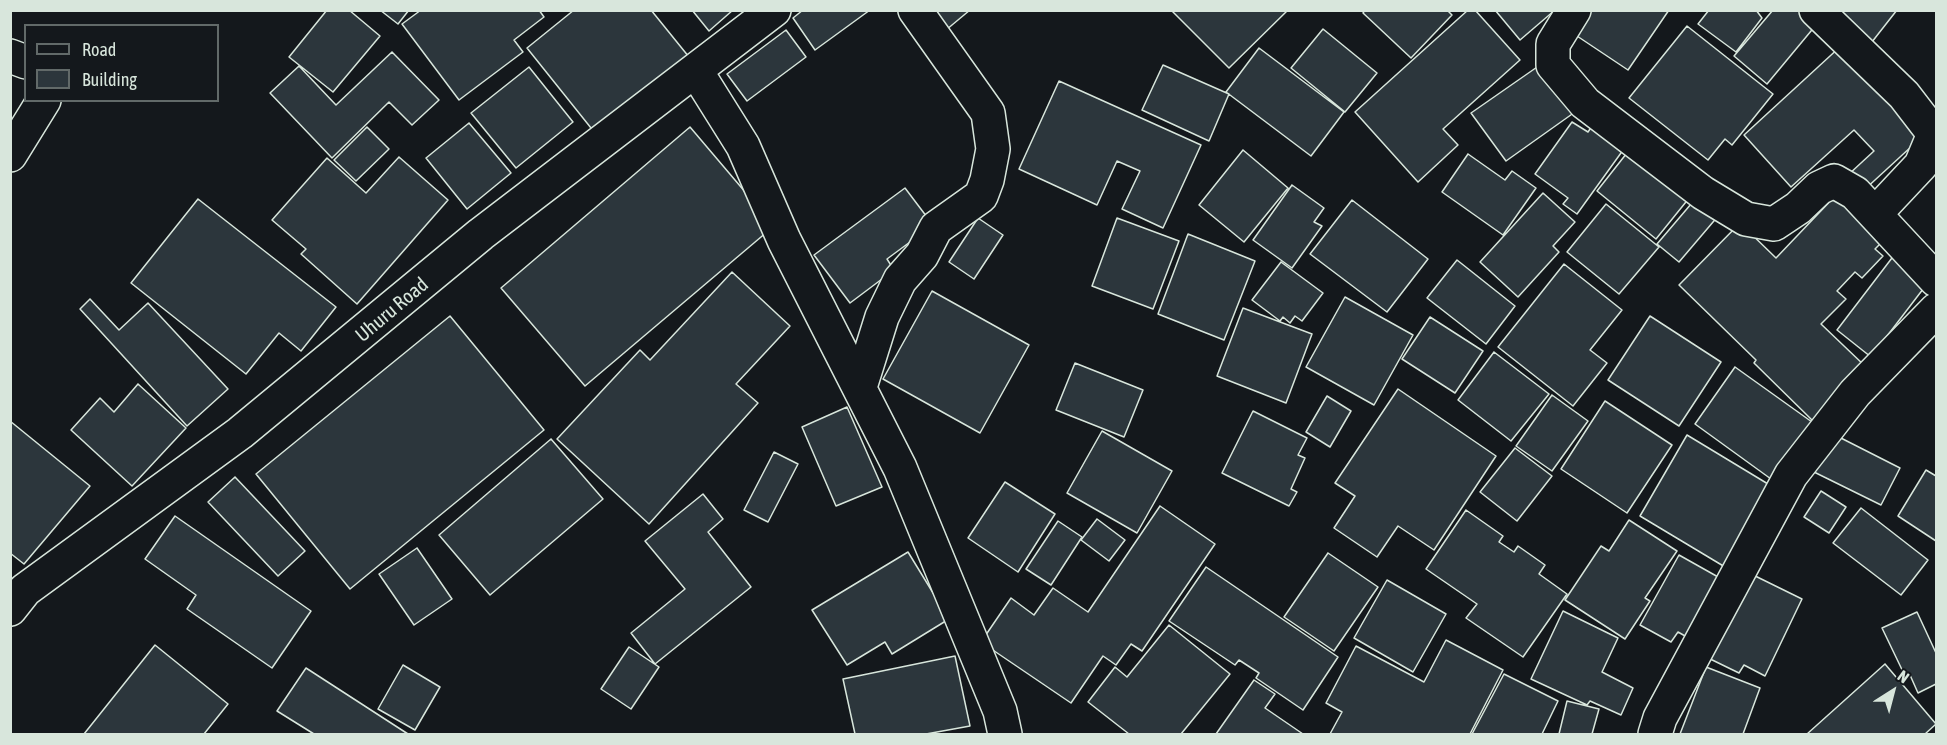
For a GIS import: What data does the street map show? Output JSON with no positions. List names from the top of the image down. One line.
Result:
{"streets":{"street":["Uhuru Road"]},"legend":["Road","Building"],"north":"top right"}
